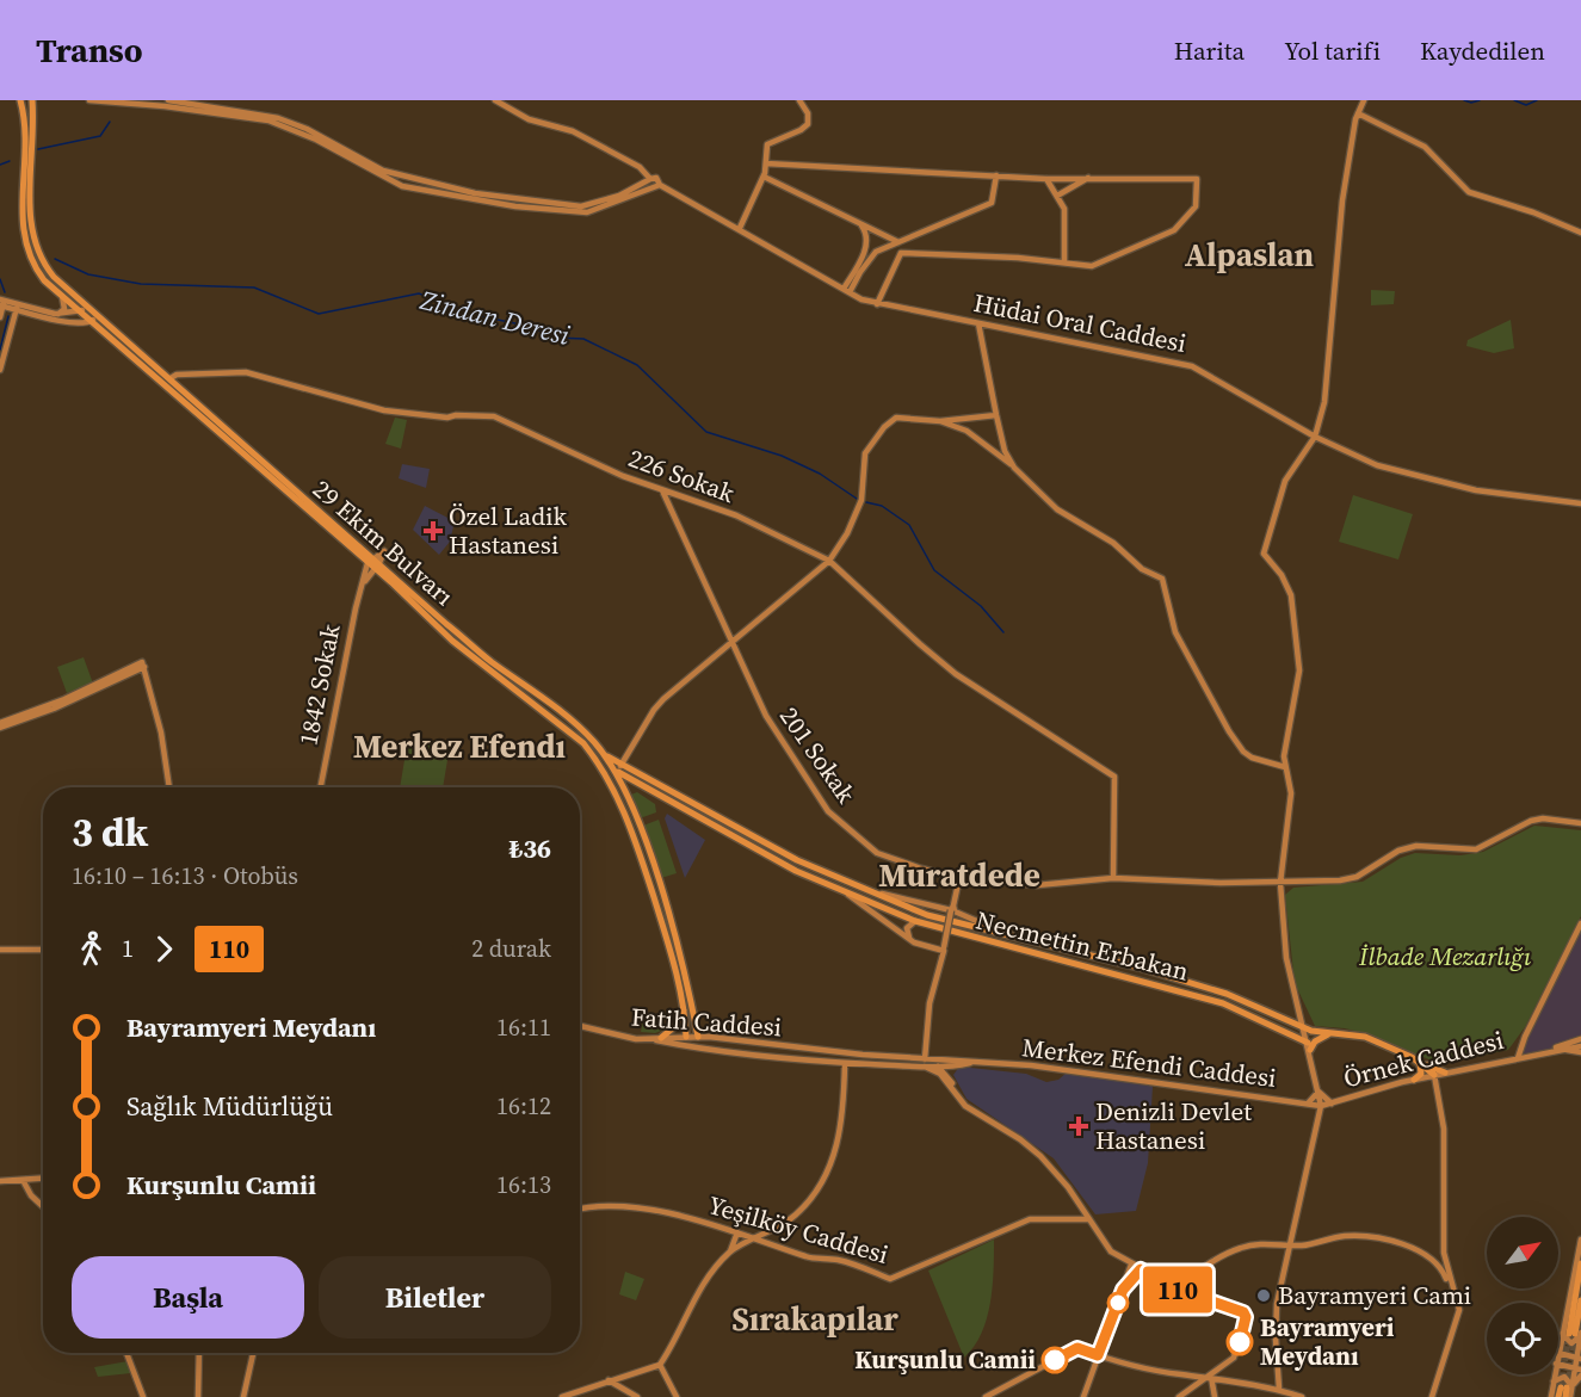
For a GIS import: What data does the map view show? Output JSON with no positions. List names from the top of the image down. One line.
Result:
{"streets":{"main road":["29 Ekim Bulvarı","Necmettin Erbakan"],"street":["Hüdai Oral Caddesi","226 Sokak","1842 Sokak","201 Sokak","Fatih Caddesi","Örnek Caddesi","Merkez Efendi Caddesi","Yeşilköy Caddesi"]},"crossings":[["226 Sokak","29 Ekim Bulvarı"],["226 Sokak","201 Sokak"],["29 Ekim Bulvarı","Necmettin Erbakan"],["29 Ekim Bulvarı","Fatih Caddesi"],["Fatih Caddesi","Merkez Efendi Caddesi"],["Örnek Caddesi","Merkez Efendi Caddesi"]],"districts":["Alpaslan","Merkez Efendı","Muratdede","Sırakapılar"],"water":["Zindan Deresi"],"parks":["İlbade Mezarlığı"],"places":{"health":["Özel Ladik Hastanesi","Denizli Devlet Hastanesi"],"other":["Bayramyeri Cami","Bayramyeri Meydanı","Kurşunlu Camii"]},"lines":["bus line 110"],"north":"top right","page":{"header":"Transo","nav":["Harita","Yol tarifi","Kaydedilen"],"on_map":"110","heading":["3 dk","16:10 – 16:13 · Otobüs","₺36"],"legs":["1","110","2 durak"],"list":[{"name":"Bayramyeri Meydanı","value":"16:11"},{"name":"Sağlık Müdürlüğü","value":"16:12"},{"name":"Kurşunlu Camii","value":"16:13"}],"buttons":["Başla","Biletler"]}}
